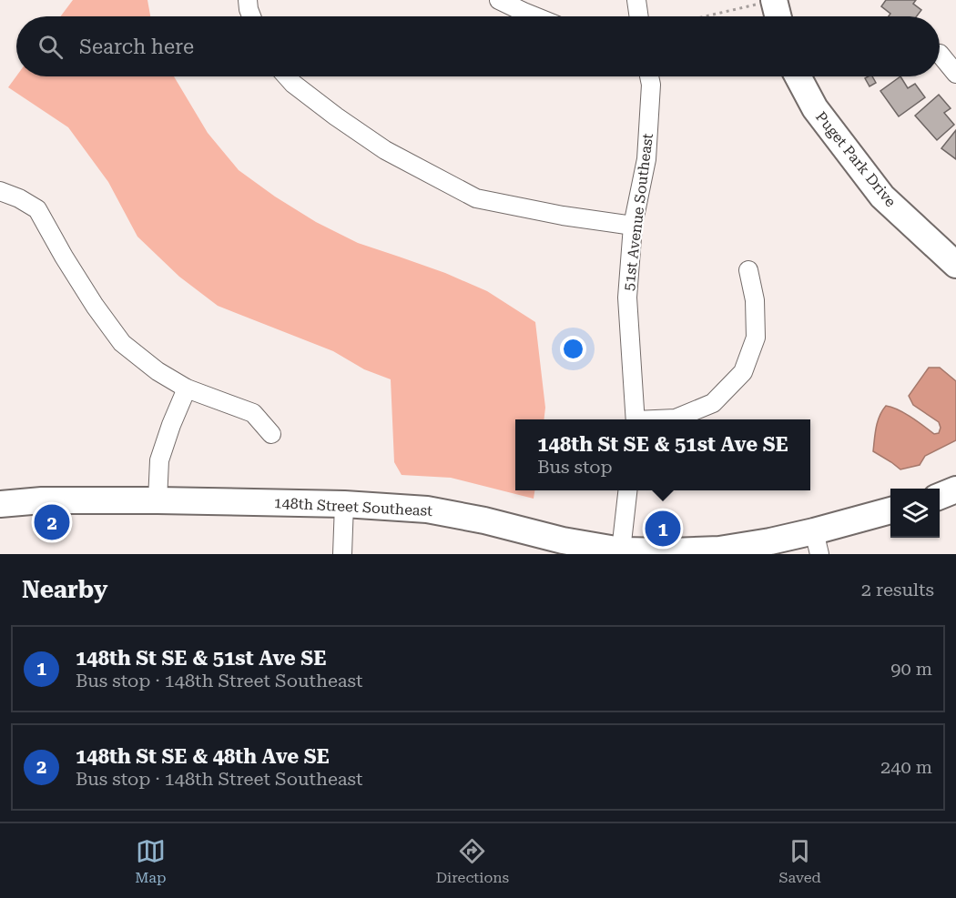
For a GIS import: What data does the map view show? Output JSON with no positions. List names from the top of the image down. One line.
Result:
{"streets":{"street":["Puget Park Drive","51st Avenue Southeast","148th Street Southeast"]},"page":{"search":"Search here","popup":["148th St SE & 51st Ave SE","Bus stop"],"pins":["2","1"],"heading":["Nearby","2 results"],"list":[{"mark":"1","name":"148th St SE & 51st Ave SE","note":"Bus stop · 148th Street Southeast","value":"90 m"},{"mark":"2","name":"148th St SE & 48th Ave SE","note":"Bus stop · 148th Street Southeast","value":"240 m"}],"nav":["Map","Directions","Saved"]}}
